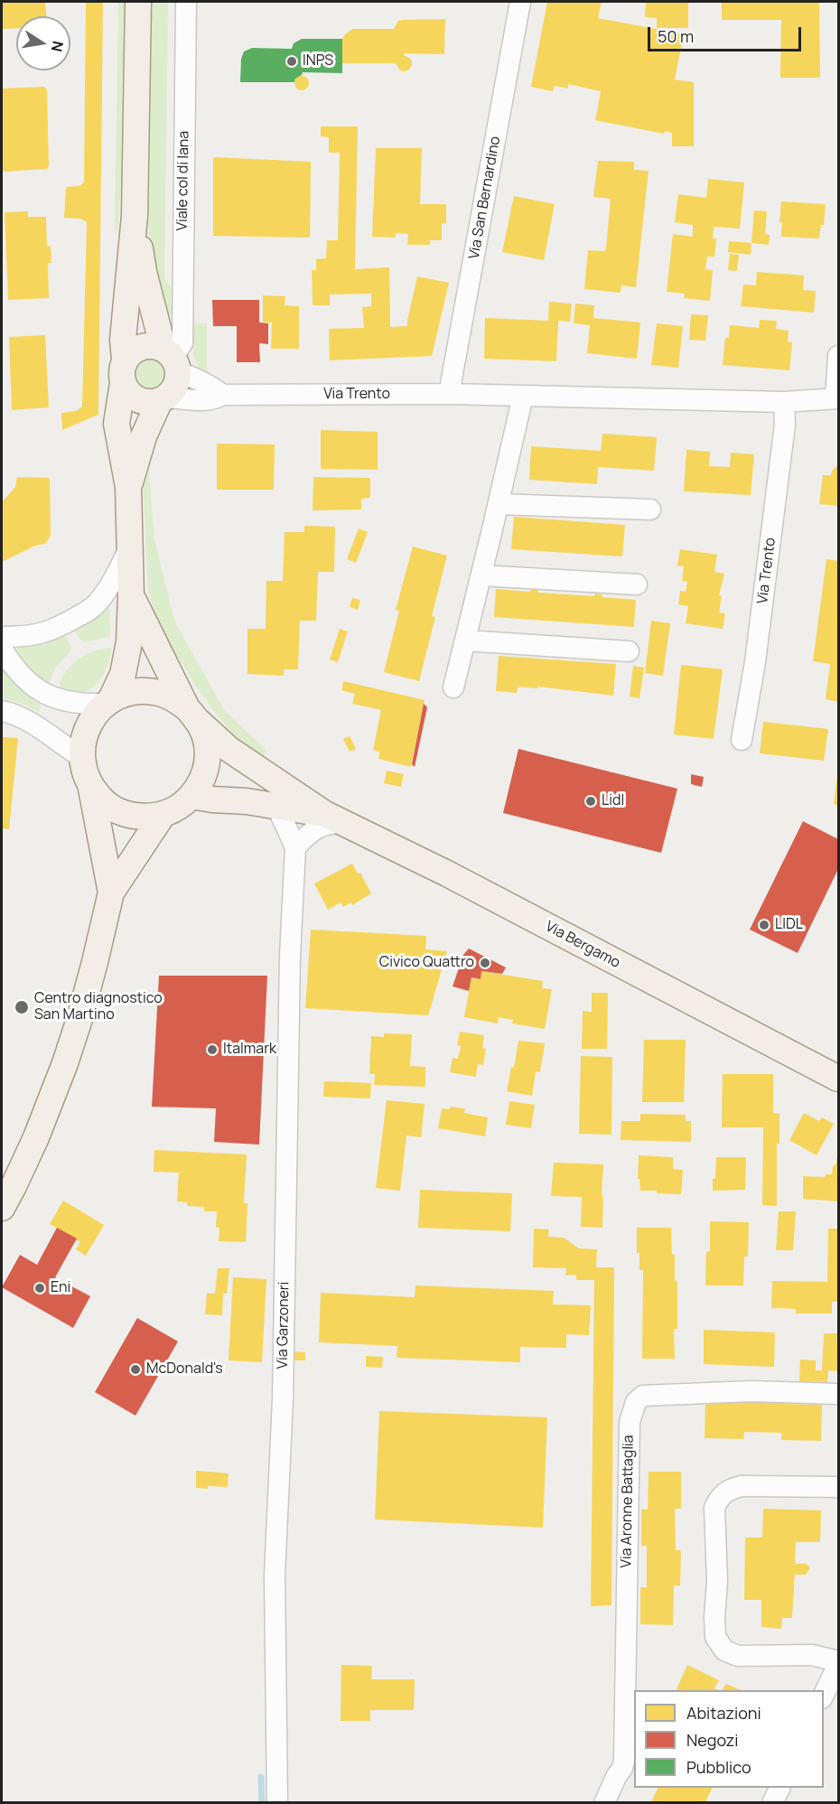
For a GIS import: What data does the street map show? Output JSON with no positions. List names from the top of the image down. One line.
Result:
{"streets":{"main road":["Via Bergamo"],"street":["Viale col di lana","Via San Bernardino","Via Trento","Via Garzoneri","Via Aronne Battaglia"]},"crossings":[["Viale col di lana","Via Trento"],["Via San Bernardino","Via Trento"],["Via Bergamo","Via Garzoneri"]],"places":["INPS","Lidl","LIDL","Civico Quattro","Centro diagnostico San Martino","Italmark","Eni","McDonald's"],"legend":["Abitazioni","Negozi","Pubblico"],"scale_bar":"50 m","north":"right"}
